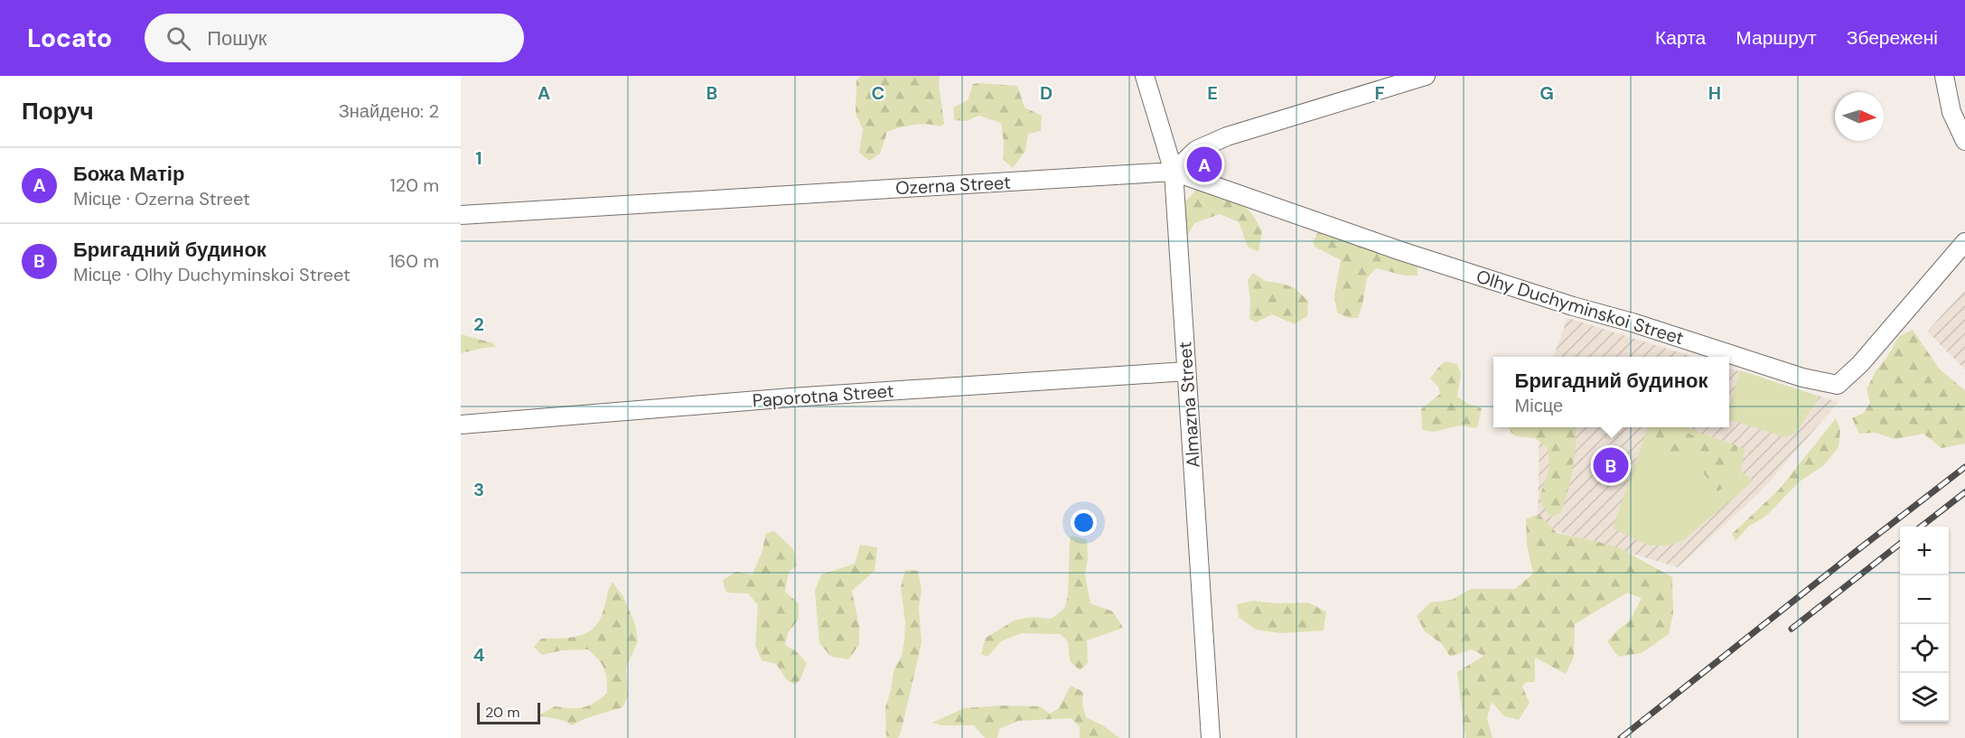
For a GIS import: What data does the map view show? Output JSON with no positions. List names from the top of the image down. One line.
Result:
{"streets":{"street":["Ozerna Street","Olhy Duchyminskoi Street","Paporotna Street","Almazna Street"]},"crossings":[["Ozerna Street","Olhy Duchyminskoi Street"],["Ozerna Street","Almazna Street"],["Olhy Duchyminskoi Street","Almazna Street"],["Paporotna Street","Almazna Street"]],"scale_bar":"20 m","north":"right","page":{"header":"Locato","search":"Пошук","nav":["Карта","Маршрут","Збережені"],"heading":["Поруч","Знайдено: 2"],"pins":["A","B"],"list":[{"mark":"A","name":"Божа Матір","note":"Місце · Ozerna Street","value":"120 m"},{"mark":"B","name":"Бригадний будинок","note":"Місце · Olhy Duchyminskoi Street","value":"160 m"}],"popup":["Бригадний будинок","Місце"],"map_buttons":["+","−"],"scale":"20 m"},"grid":{"columns":["A","B","C","D","E","F","G","H"],"rows":["1","2","3","4"]}}
